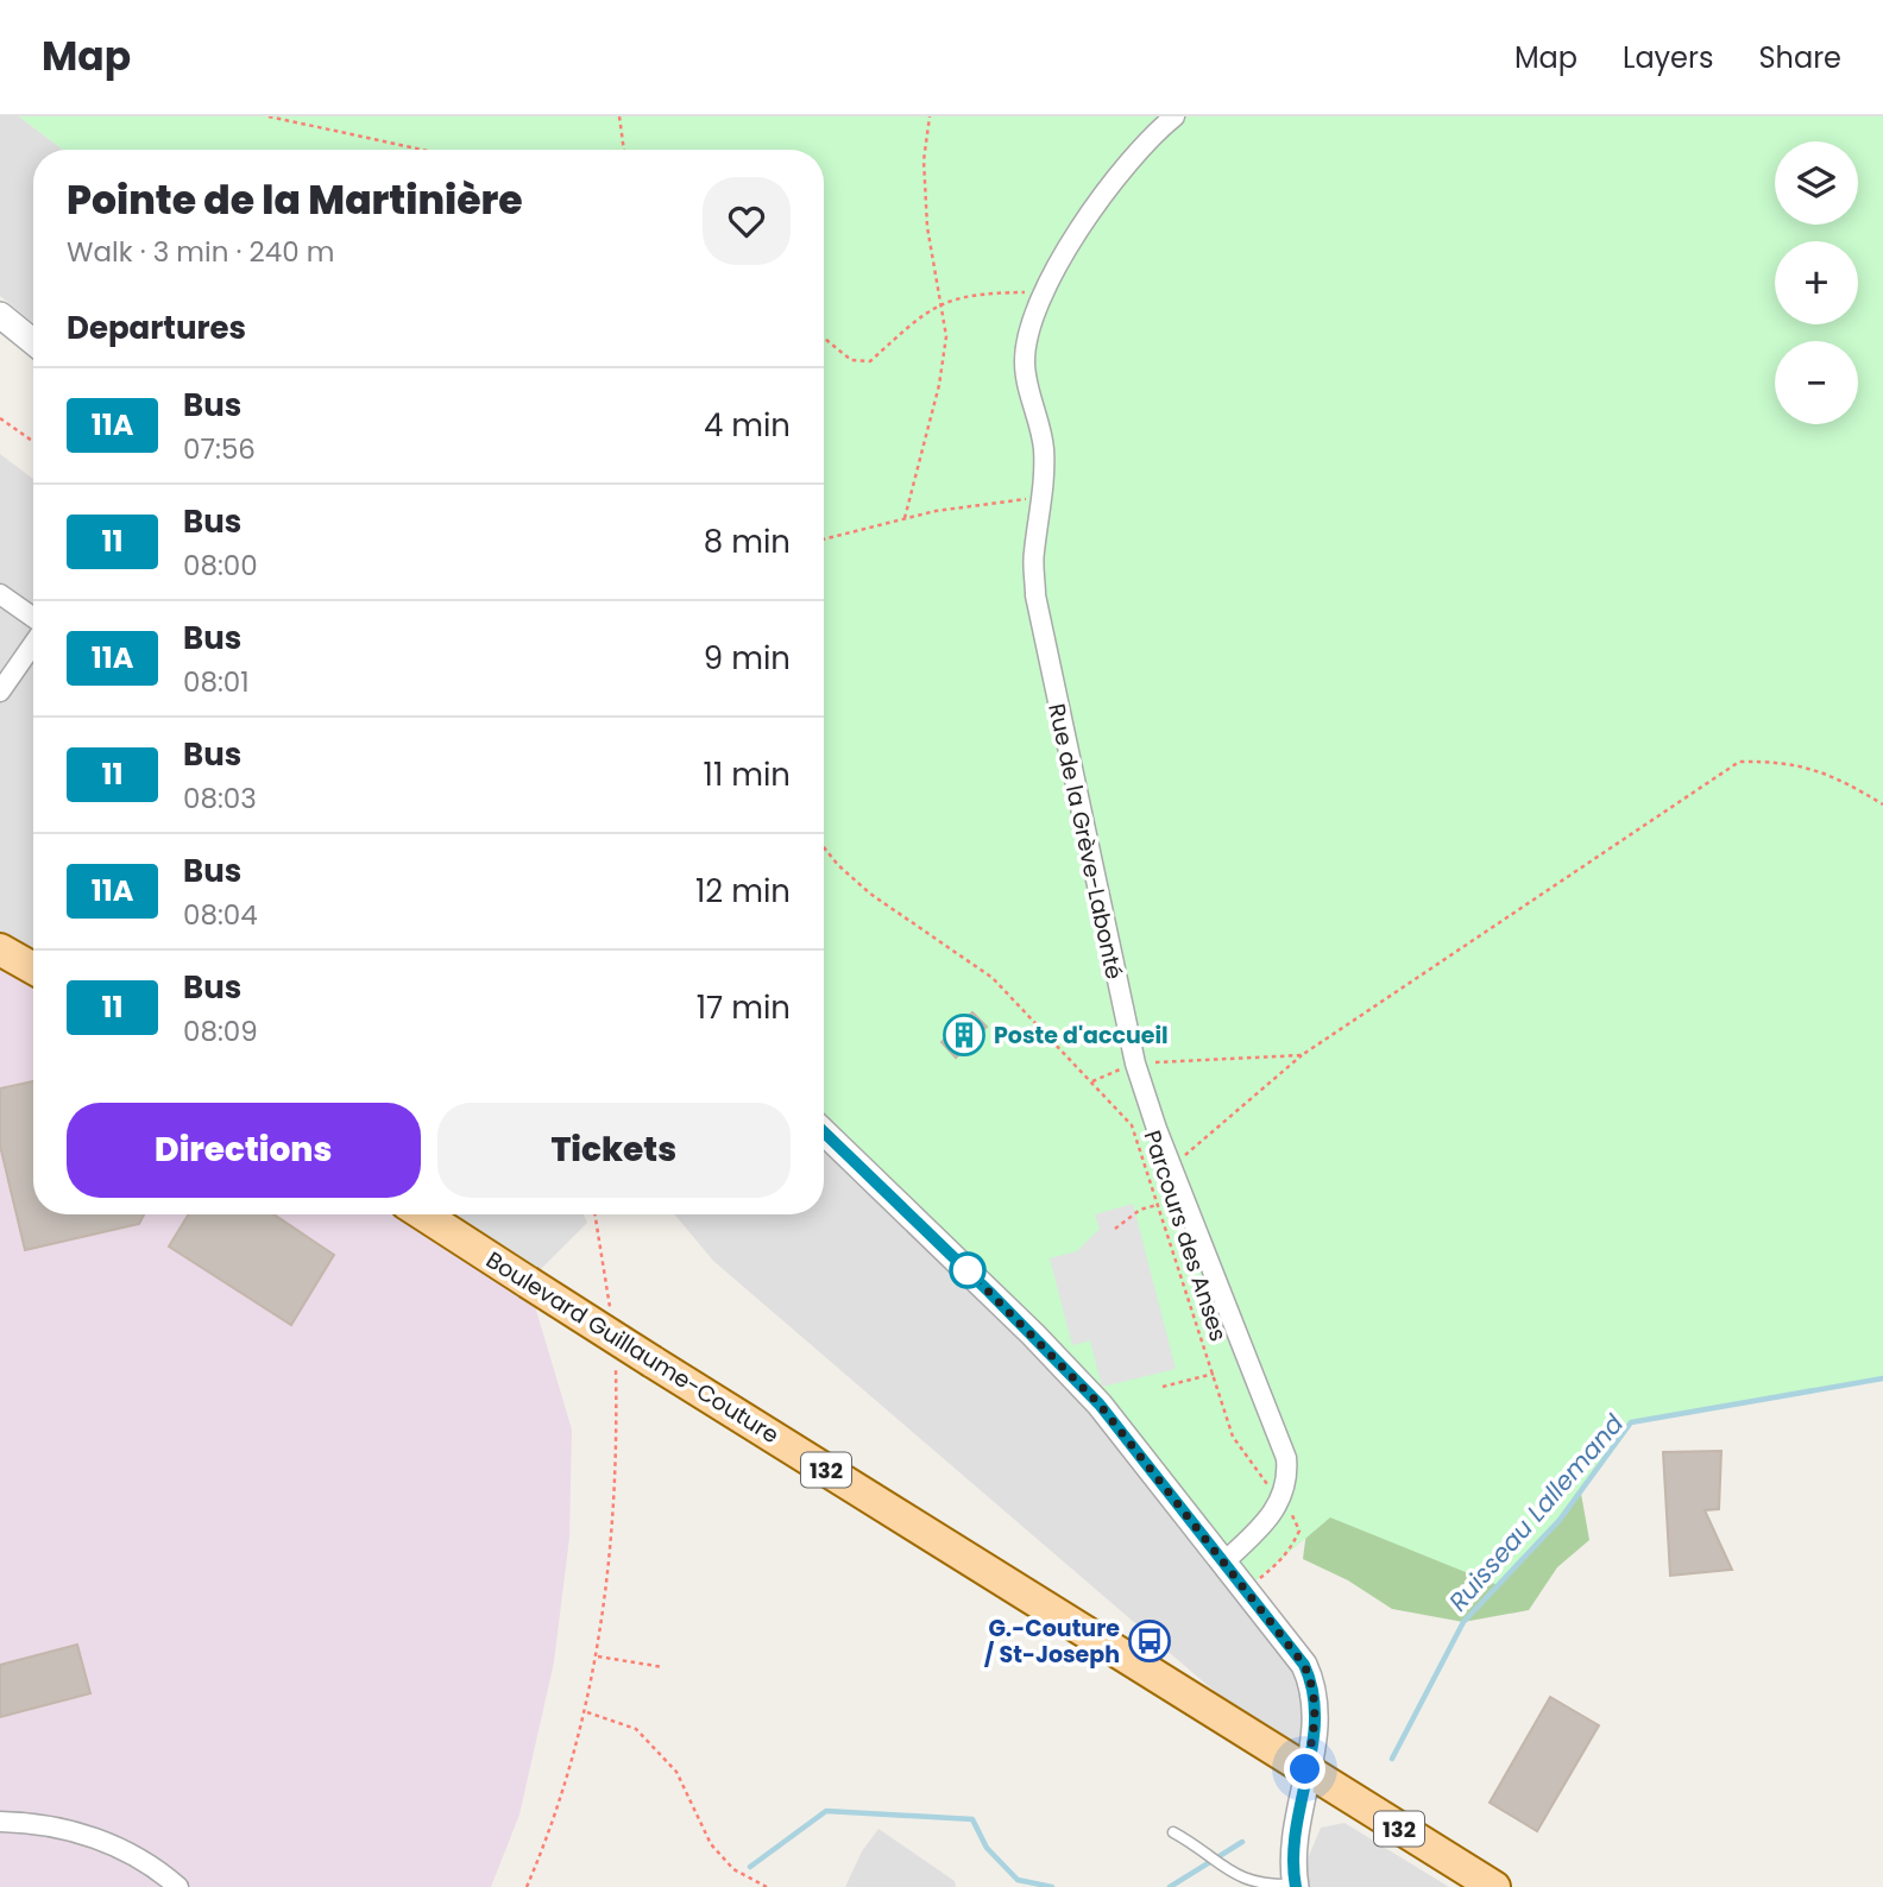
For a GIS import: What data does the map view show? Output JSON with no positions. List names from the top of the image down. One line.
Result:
{"streets":{"main road":["Boulevard Guillaume-Couture","132"],"street":["Rue de la Grève-Labonté"],"path":["Parcours des Anses"]},"crossings":[["Rue de la Grève-Labonté","Parcours des Anses"]],"water":["Ruisseau Lallemand"],"places":{"building":["Poste d'accueil"],"bus stop":["G.-Couture / St-Joseph"]},"lines":["bus line 11A"],"page":{"header":"Map","nav":["Map","Layers","Share"],"map_buttons":["+","−"],"heading":[["Pointe de la Martinière","Walk · 3 min · 240 m"],"Departures"],"list":[{"mark":"11A","name":"Bus","note":"07:56","value":"4 min"},{"mark":"11","name":"Bus","note":"08:00","value":"8 min"},{"mark":"11A","name":"Bus","note":"08:01","value":"9 min"},{"mark":"11","name":"Bus","note":"08:03","value":"11 min"},{"mark":"11A","name":"Bus","note":"08:04","value":"12 min"},{"mark":"11","name":"Bus","note":"08:09","value":"17 min"}],"buttons":["Directions","Tickets"]}}
